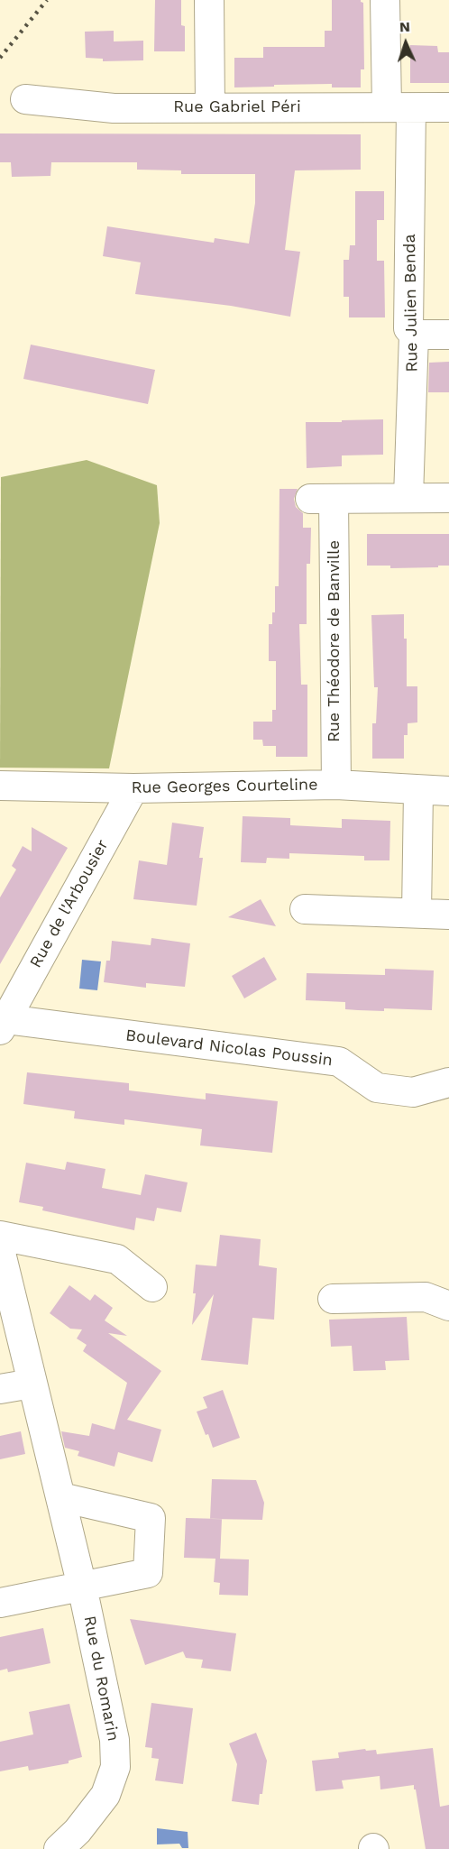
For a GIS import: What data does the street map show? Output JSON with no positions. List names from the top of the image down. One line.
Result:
{"streets":{"street":["Rue Gabriel Péri","Rue Julien Benda","Rue Théodore de Banville","Rue Georges Courteline","Rue de l'Arbousier","Boulevard Nicolas Poussin","Rue du Romarin"]},"crossings":[["Rue Gabriel Péri","Rue Julien Benda"],["Rue Julien Benda","Rue Théodore de Banville"],["Rue Théodore de Banville","Rue Georges Courteline"],["Rue Georges Courteline","Rue de l'Arbousier"],["Rue de l'Arbousier","Boulevard Nicolas Poussin"]],"north":"top"}
